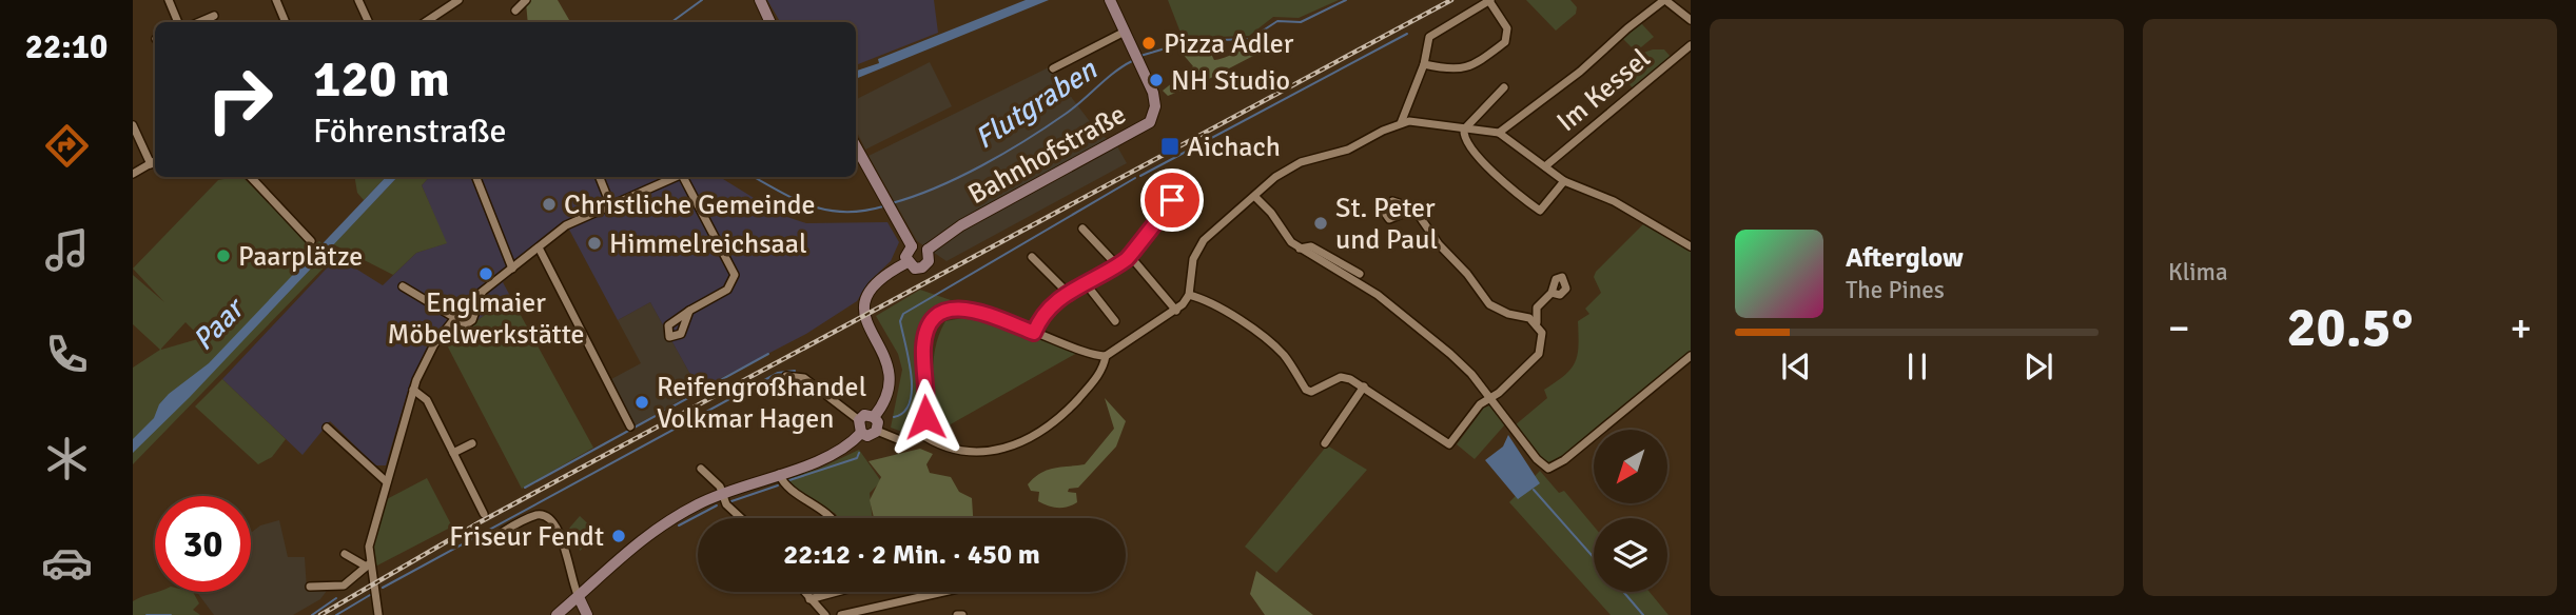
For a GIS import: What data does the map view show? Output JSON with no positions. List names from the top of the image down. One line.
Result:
{"streets":{"main road":["Bahnhofstraße"],"street":["Im Kessel"]},"water":["Flutgraben","Paar"],"places":{"other":["Pizza Adler","NH Studio","Christliche Gemeinde","St. Peter und Paul","Himmelreichsaal","Paarplätze","Englmaier Möbelwerkstätte","Reifengroßhandel Volkmar Hagen","Friseur Fendt"],"transit":["Aichach"]},"north":"bottom left","page":{"tabs":"22:10","tile":"Klima","turn":["120 m","Föhrenstraße"],"song":["Afterglow","The Pines"],"heat":["−","20.5°","+"],"limit":"30","trip":"22:12 · 2 Min. · 450 m"}}
